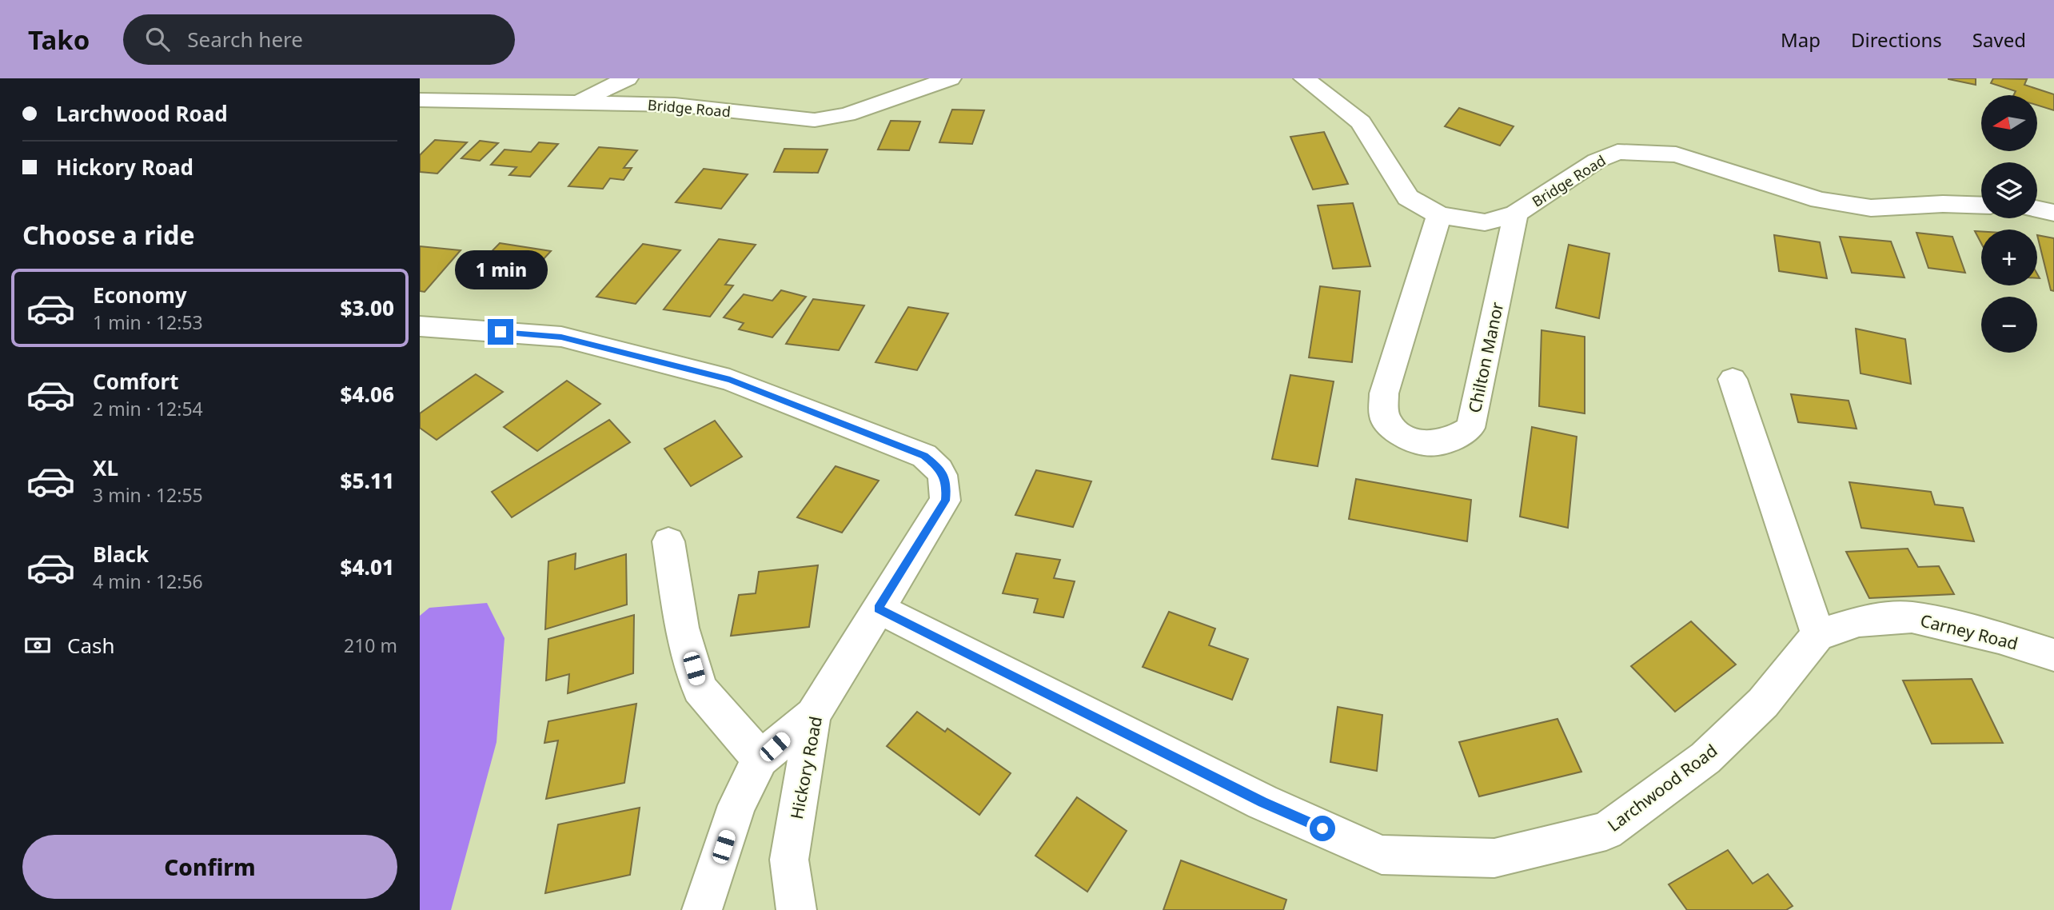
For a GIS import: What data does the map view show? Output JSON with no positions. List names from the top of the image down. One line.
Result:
{"streets":{"street":["Bridge Road","Chilton Manor","Carney Road","Hickory Road","Larchwood Road"]},"crossings":[["Bridge Road","Chilton Manor"],["Carney Road","Larchwood Road"],["Hickory Road","Larchwood Road"]],"north":"left","page":{"header":"Tako","search":"Search here","nav":["Map","Directions","Saved"],"banner":["Larchwood Road","Hickory Road"],"map_buttons":["+","−"],"heading":"Choose a ride","bubble":"1 min","list":[{"name":"Economy","note":"1 min · 12:53","value":"$3.00"},{"name":"Comfort","note":"2 min · 12:54","value":"$4.06"},{"name":"XL","note":"3 min · 12:55","value":"$5.11"},{"name":"Black","note":"4 min · 12:56","value":"$4.01"}],"pay":["Cash","210 m"],"buttons":"Confirm"}}
